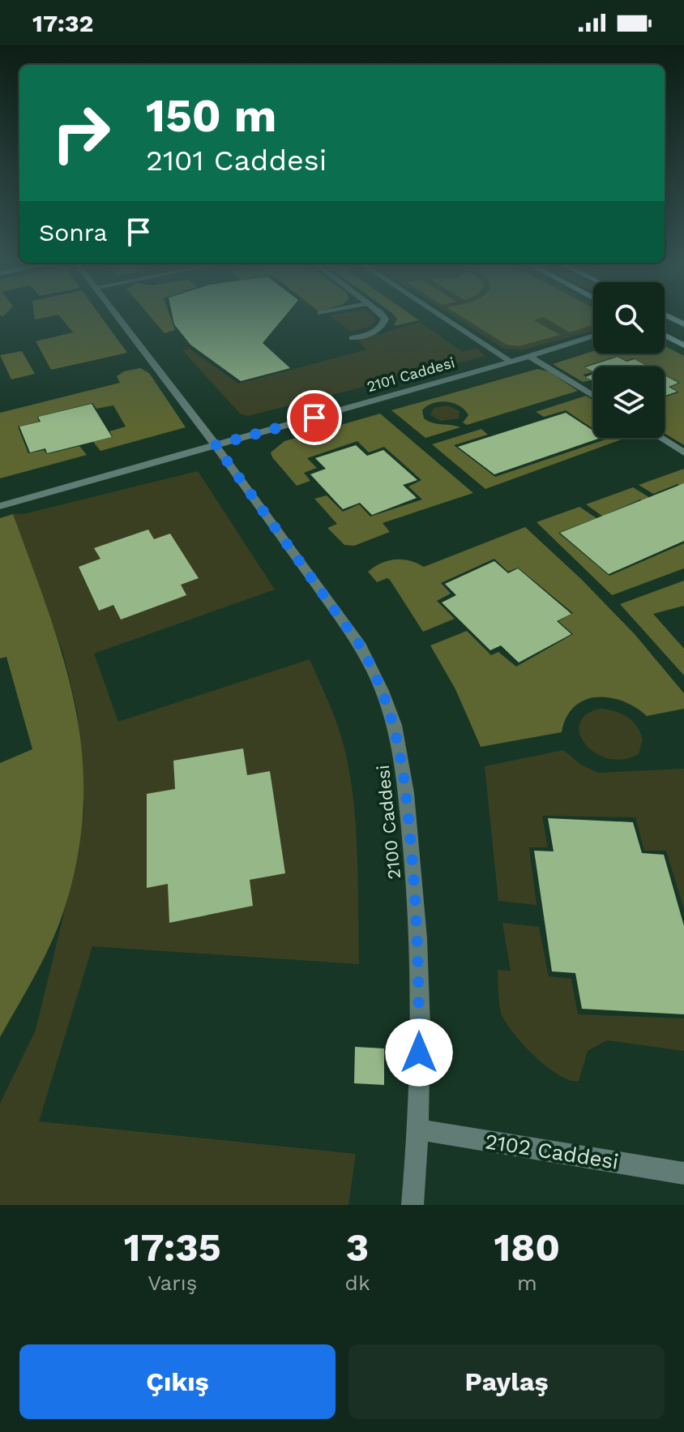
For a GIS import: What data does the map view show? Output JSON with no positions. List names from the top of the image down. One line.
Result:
{"streets":{"street":["2101 Caddesi","2100 Caddesi","2102 Caddesi"]},"crossings":[["2101 Caddesi","2100 Caddesi"],["2100 Caddesi","2102 Caddesi"]],"page":{"status":"17:32","turn":["150 m","2101 Caddesi"],"then":"Sonra","eta":["17:35","Varış","3","dk","180","m"],"buttons":["Çıkış","Paylaş"]}}
